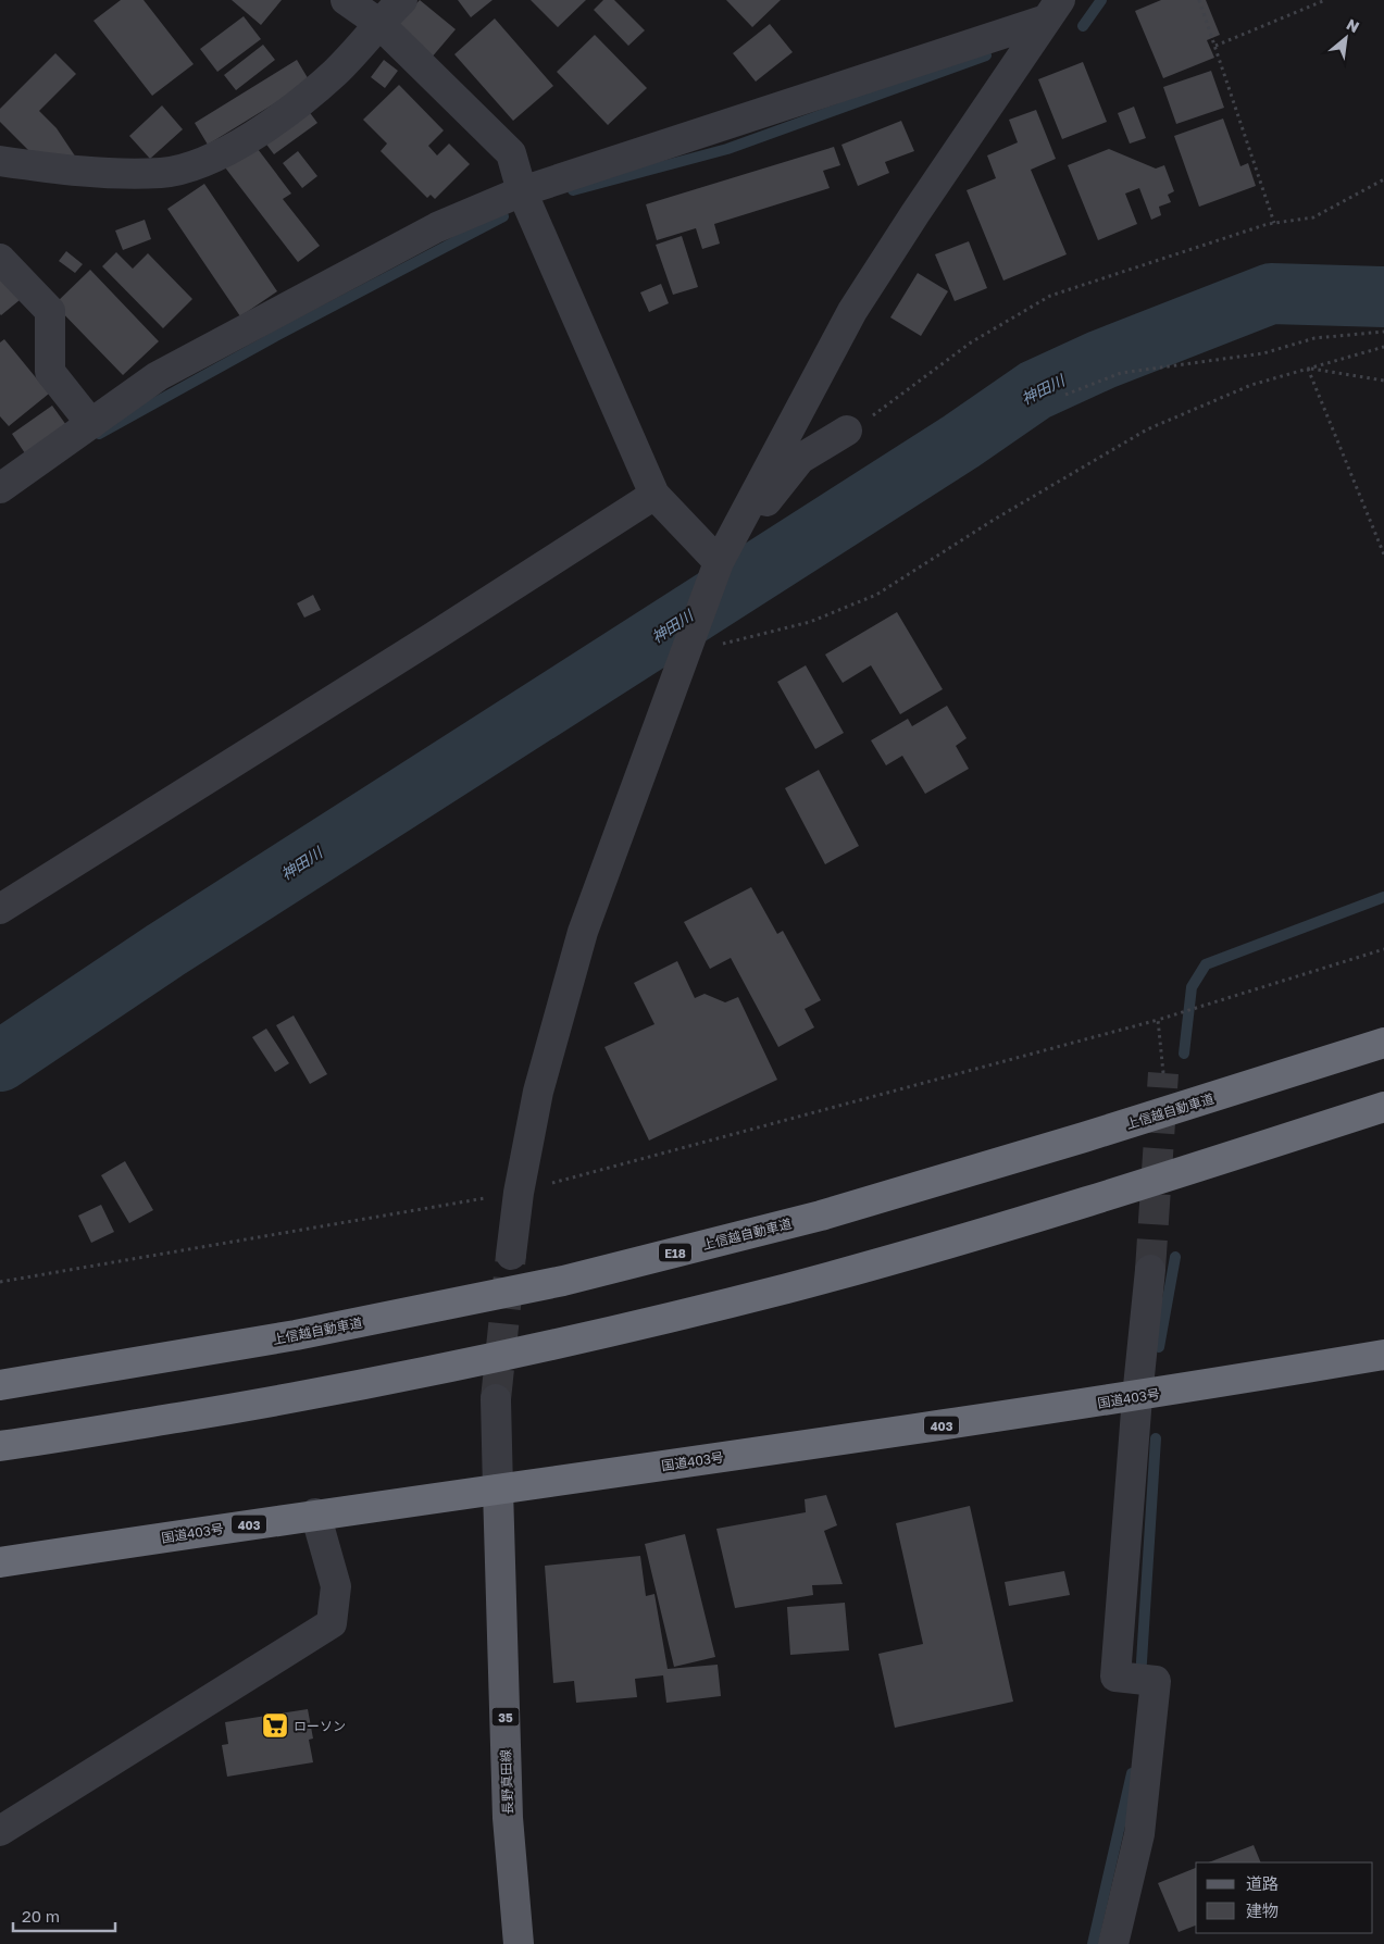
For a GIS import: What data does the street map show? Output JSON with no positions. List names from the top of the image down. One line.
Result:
{"streets":{"highway":["上信越自動車道","E18","国道403号","403"],"main road":["35","長野真田線"]},"crossings":[["国道403号","長野真田線"]],"water":["神田川"],"places":{"supermarket":["ローソン"]},"legend":["道路","建物"],"scale_bar":"20 m","north":"top right"}
